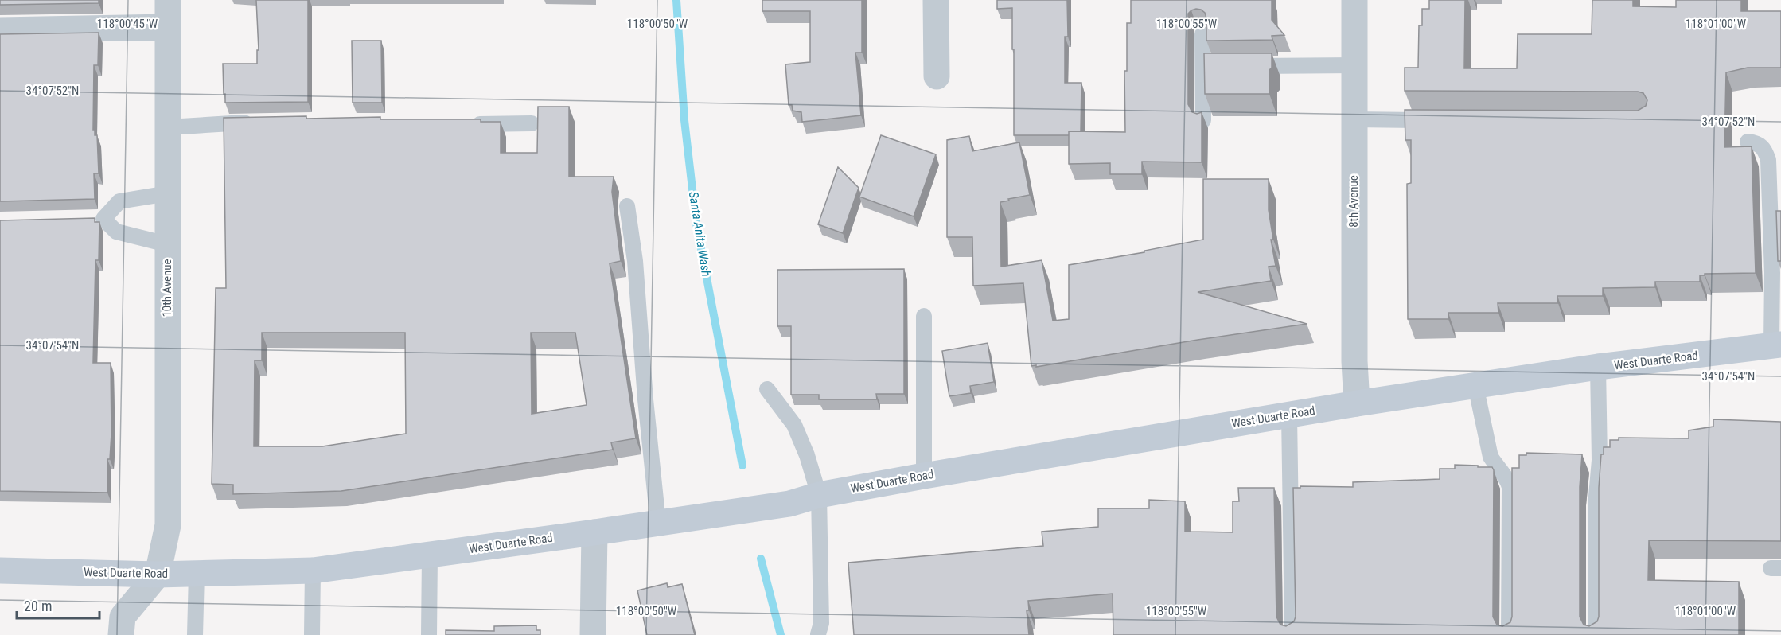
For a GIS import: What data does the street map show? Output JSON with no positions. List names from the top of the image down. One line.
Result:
{"streets":{"main road":["West Duarte Road"],"street":["8th Avenue","10th Avenue"]},"crossings":[["8th Avenue","West Duarte Road"],["10th Avenue","West Duarte Road"]],"water":["Santa Anita Wash"],"scale_bar":"20 m","coordinates":["118°00'45\"W","118°00'50\"W","118°00'55\"W","118°01'00\"W","34°07'52\"N","34°07'54\"N"]}
